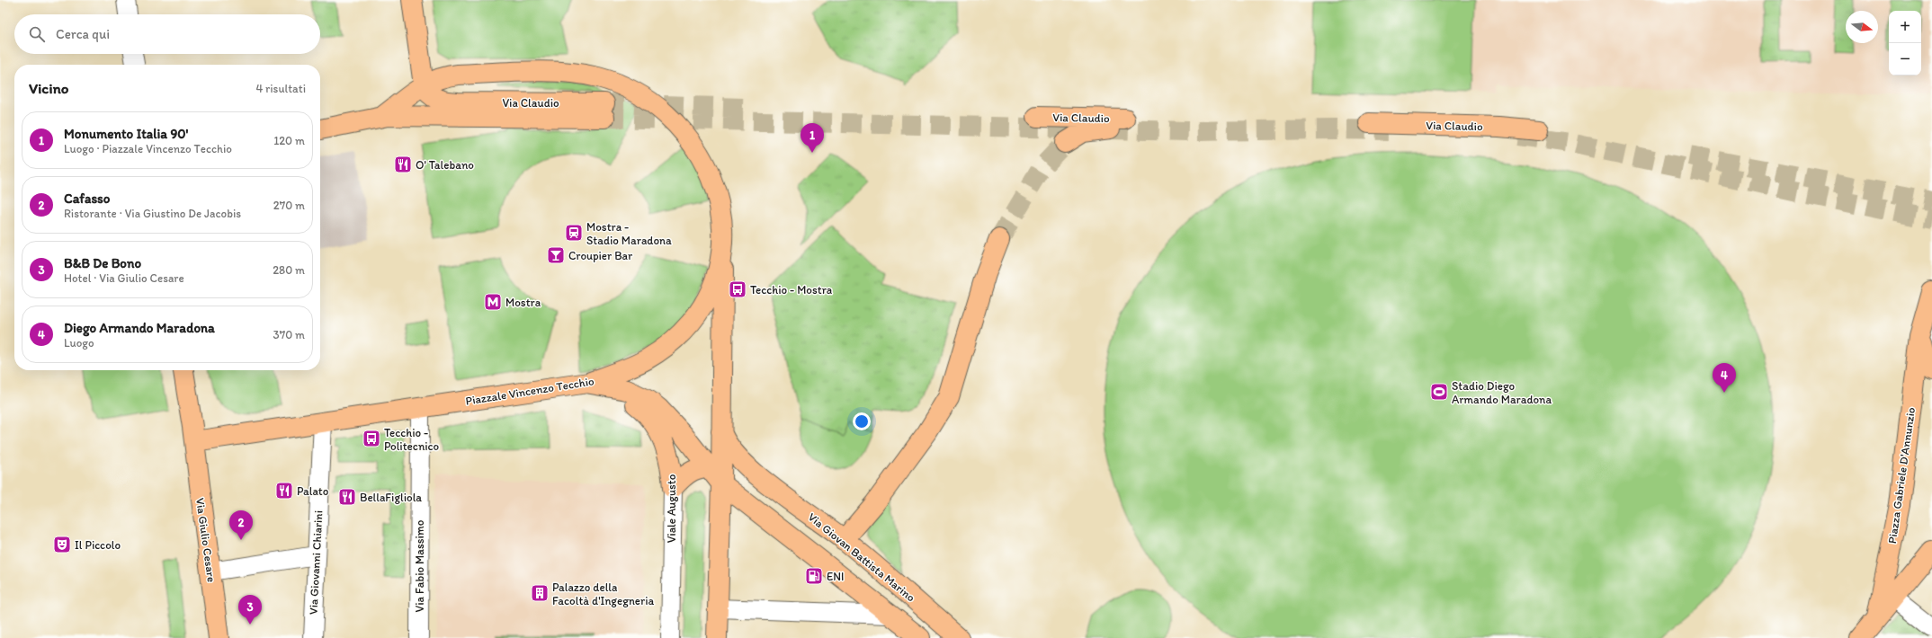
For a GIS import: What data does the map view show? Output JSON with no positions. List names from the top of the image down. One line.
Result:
{"streets":{"main road":["Via Claudio","Piazzale Vincenzo Tecchio","Piazza Gabriele D'Annunzio","Viale Augusto","Via Giulio Cesare","Via Giovan Battista Marino"],"street":["Via Giovanni Chiarini","Via Fabio Massimo"]},"crossings":[["Via Claudio","Piazzale Vincenzo Tecchio"],["Piazzale Vincenzo Tecchio","Viale Augusto"],["Piazzale Vincenzo Tecchio","Via Giulio Cesare"],["Piazzale Vincenzo Tecchio","Via Giovanni Chiarini"],["Piazzale Vincenzo Tecchio","Via Fabio Massimo"],["Viale Augusto","Via Giovan Battista Marino"]],"places":{"restaurant":["O' Talebano","Palato","BellaFigliola"],"station":["Mostra - Stadio Maradona"],"bar":["Croupier Bar"],"bus stop":["Tecchio - Mostra","Tecchio - Politecnico"],"metro station":["Mostra"],"sports":["Stadio Diego Armando Maradona"],"theatre":["Il Piccolo"],"fuel station":["ENI"],"building":["Palazzo della Facoltà d'Ingegneria"]},"north":"right","page":{"map_buttons":["+","−"],"search":"Cerca qui","heading":["Vicino","4 risultati"],"list":[{"mark":"1","name":"Monumento Italia 90'","note":"Luogo · Piazzale Vincenzo Tecchio","value":"120 m"},{"mark":"2","name":"Cafasso","note":"Ristorante · Via Giustino De Jacobis","value":"270 m"},{"mark":"3","name":"B&B De Bono","note":"Hotel · Via Giulio Cesare","value":"280 m"},{"mark":"4","name":"Diego Armando Maradona","note":"Luogo","value":"370 m"}],"pins":["1","4","2","3"]}}
